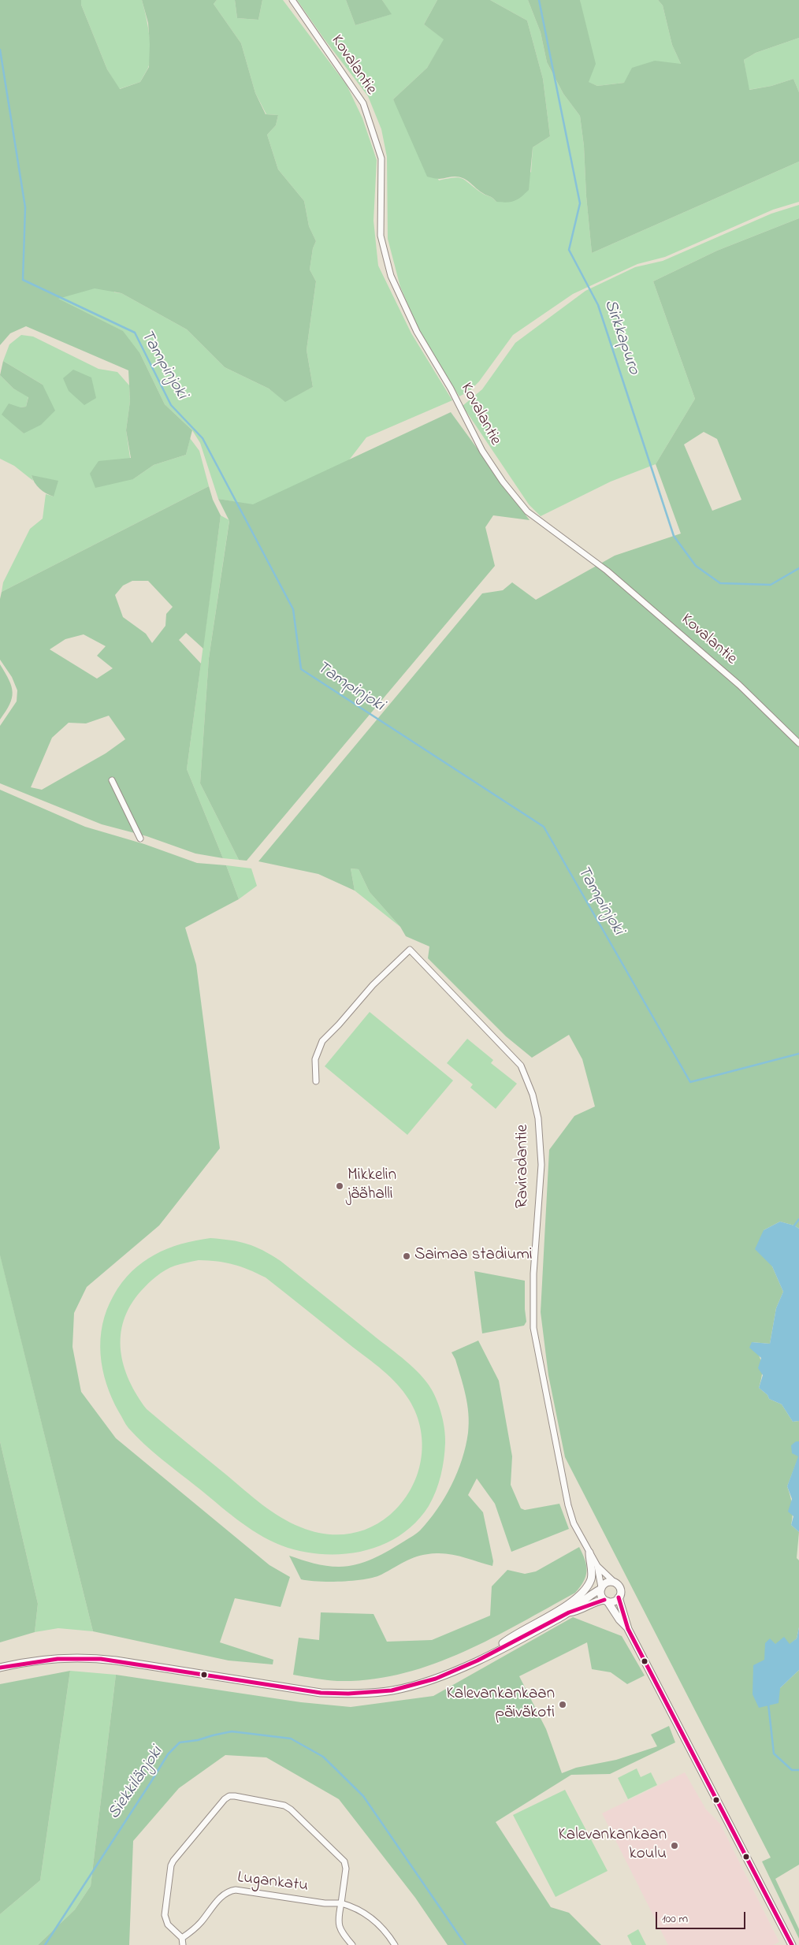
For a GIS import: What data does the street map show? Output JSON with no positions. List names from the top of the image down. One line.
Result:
{"streets":{"street":["Kovalantie","Raviradantie","Lugankatu"]},"water":["Sirkkapuro","Tampinjoki","Siekkilänjoki"],"places":["Mikkelin jäähalli","Saimaa stadiumi","Kalevankankaan päiväkoti","Kalevankankaan koulu"],"scale_bar":"100 m"}
